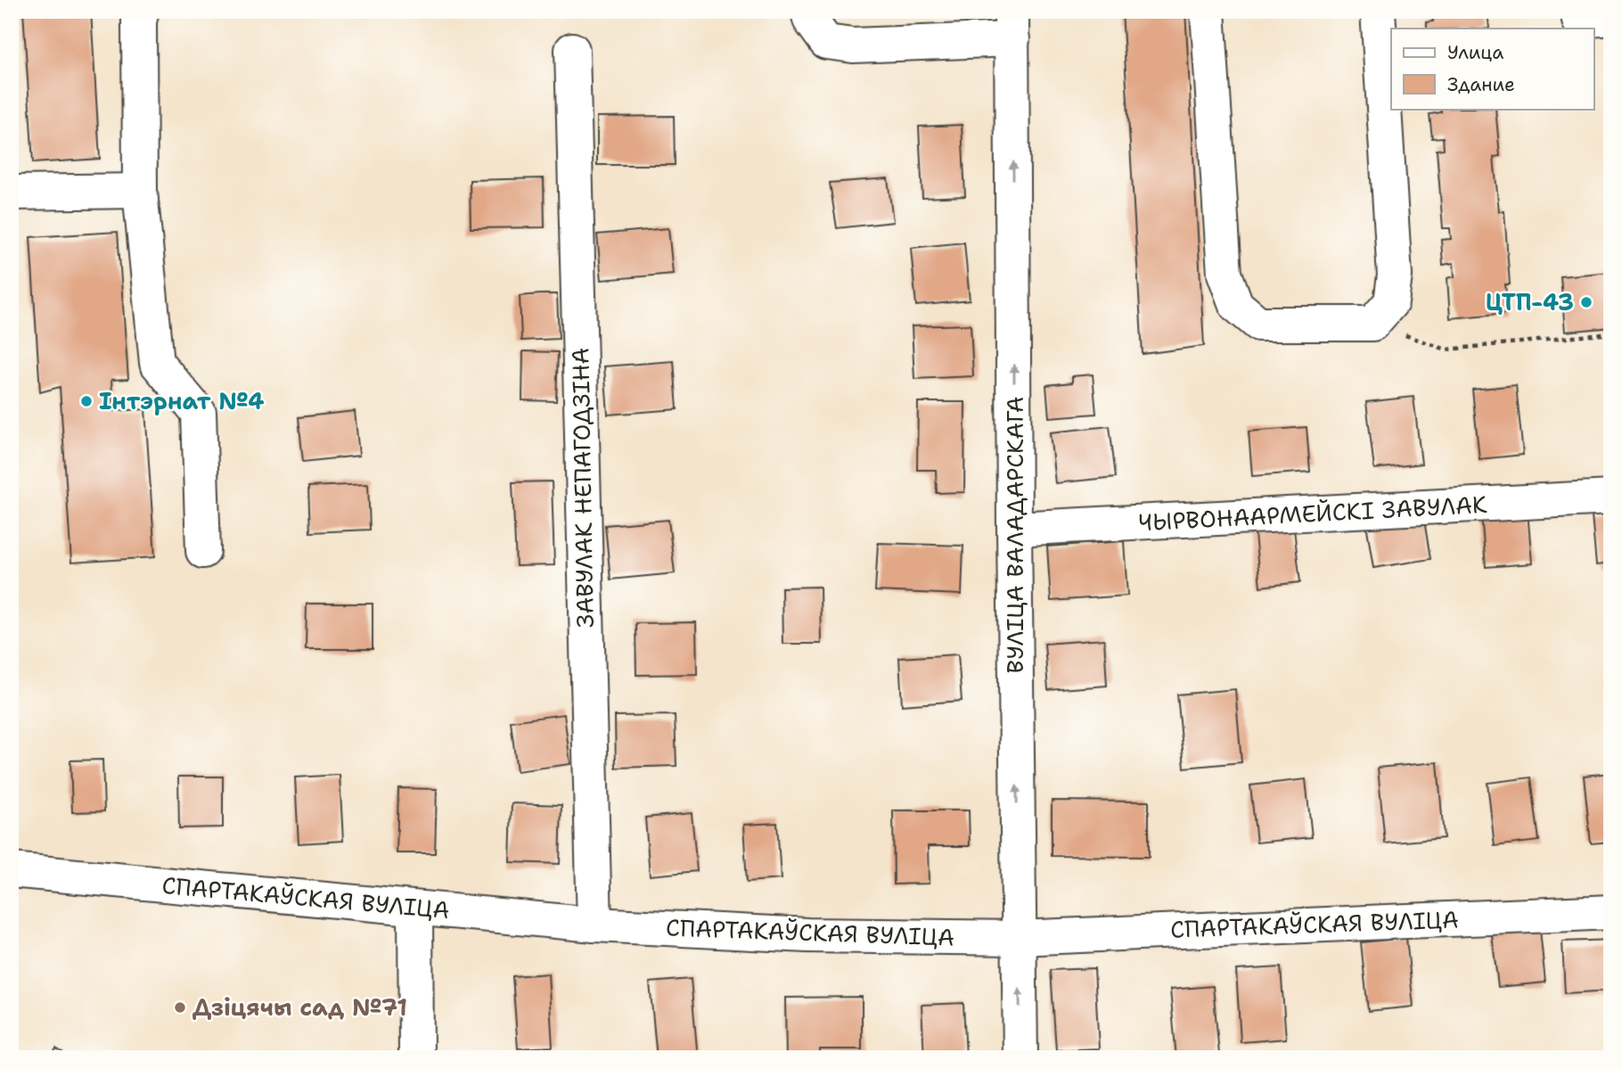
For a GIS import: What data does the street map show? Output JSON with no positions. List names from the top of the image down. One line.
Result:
{"streets":{"street":["ЗАВУЛАК НЕПАГОДЗІНА","ЧЫРВОНААРМЕЙСКІ ЗАВУЛАК","ВУЛІЦА ВАЛАДАРСКАГА","СПАРТАКАЎСКАЯ ВУЛІЦА"]},"crossings":[["ЗАВУЛАК НЕПАГОДЗІНА","СПАРТАКАЎСКАЯ ВУЛІЦА"],["ЧЫРВОНААРМЕЙСКІ ЗАВУЛАК","ВУЛІЦА ВАЛАДАРСКАГА"],["ВУЛІЦА ВАЛАДАРСКАГА","СПАРТАКАЎСКАЯ ВУЛІЦА"]],"one_way":["ВУЛІЦА ВАЛАДАРСКАГА"],"places":["ЦТП-43","Інтэрнат №4","Дзіцячы сад №71"],"legend":["Улица","Здание"]}
